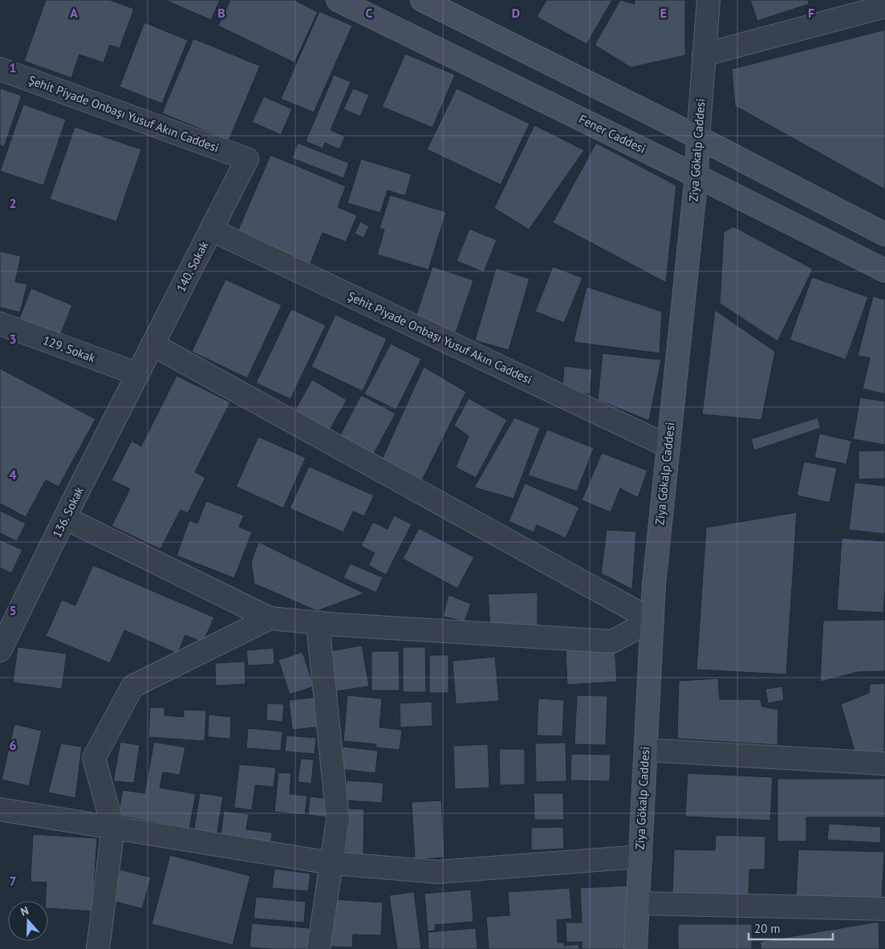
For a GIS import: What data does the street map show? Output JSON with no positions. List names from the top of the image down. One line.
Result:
{"streets":{"main road":["Fener Caddesi","Ziya Gökalp Caddesi"],"street":["Şehit Piyade Onbaşı Yusuf Akın Caddesi","140. Sokak","129. Sokak","136. Sokak"]},"crossings":[["Şehit Piyade Onbaşı Yusuf Akın Caddesi","Ziya Gökalp Caddesi"],["Şehit Piyade Onbaşı Yusuf Akın Caddesi","140. Sokak"],["Fener Caddesi","Ziya Gökalp Caddesi"],["140. Sokak","129. Sokak"],["140. Sokak","136. Sokak"],["129. Sokak","136. Sokak"]],"scale_bar":"20 m","north":"top","grid":{"columns":["A","B","C","D","E","F"],"rows":["1","2","3","4","5","6","7"]}}
